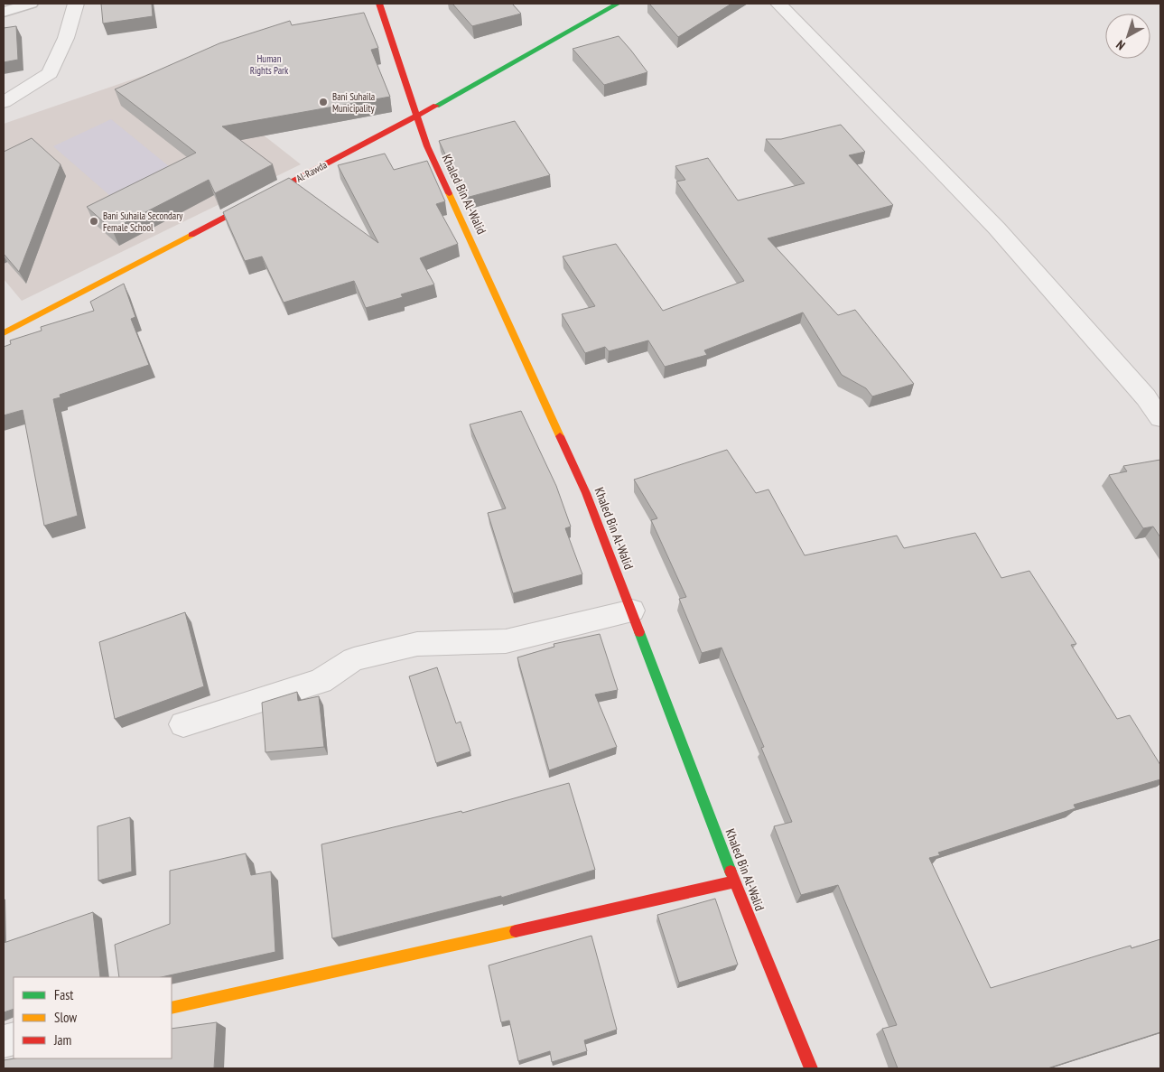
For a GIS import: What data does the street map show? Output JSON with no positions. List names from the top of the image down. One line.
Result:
{"streets":{"street":["Al-Rawda","Khaled Bin Al-Walid"]},"crossings":[["Al-Rawda","Khaled Bin Al-Walid"]],"parks":["Human Rights Park"],"places":["Bani Suhaila Municipality","Bani Suhaila Secondary Female School"],"legend":["Fast","Slow","Jam"],"north":"bottom left"}
